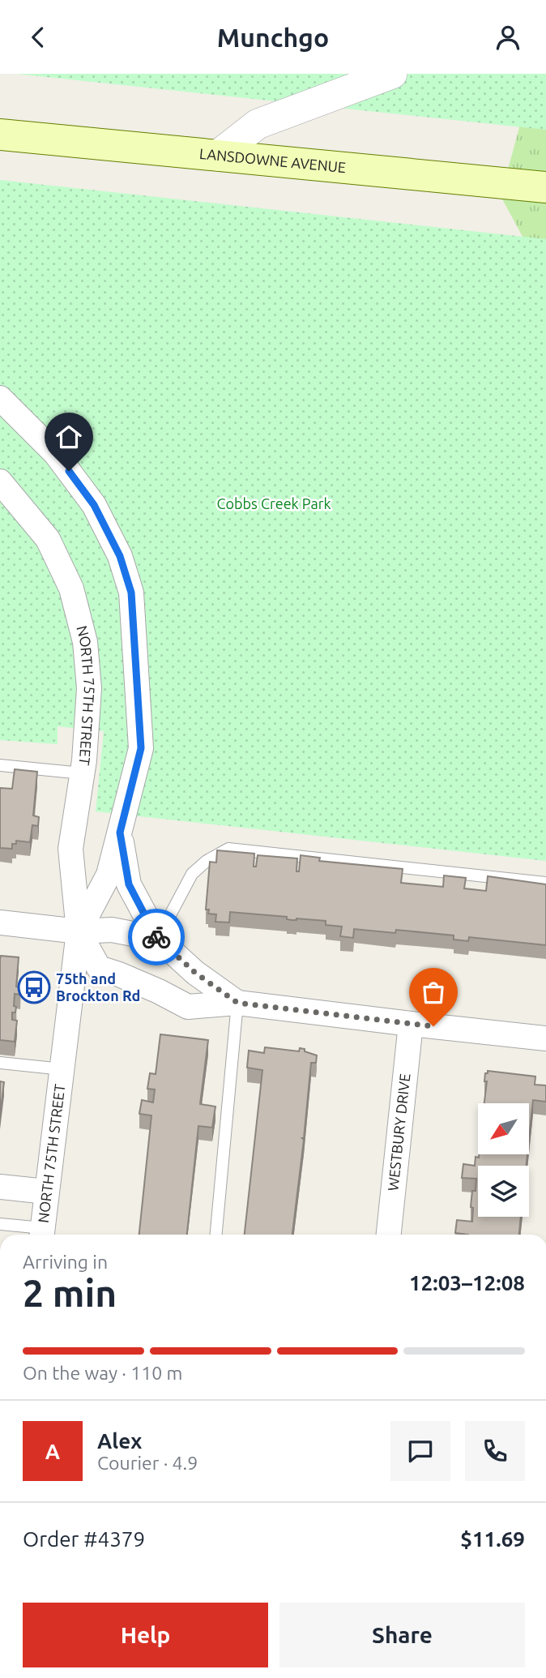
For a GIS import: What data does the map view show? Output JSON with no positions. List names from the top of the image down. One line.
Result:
{"streets":{"main road":["LANSDOWNE AVENUE"],"street":["NORTH 75TH STREET","WESTBURY DRIVE"]},"parks":["Cobbs Creek Park"],"places":{"bus stop":["75th and Brockton Rd"]},"north":"bottom left","page":{"header":"Munchgo","heading":["2 min","Arriving in","12:03–12:08"],"panel":["Alex","Courier · 4.9","Order #4379","$11.69"],"bar":"On the way · 110 m","round":"A","buttons":["Help","Share"]}}
